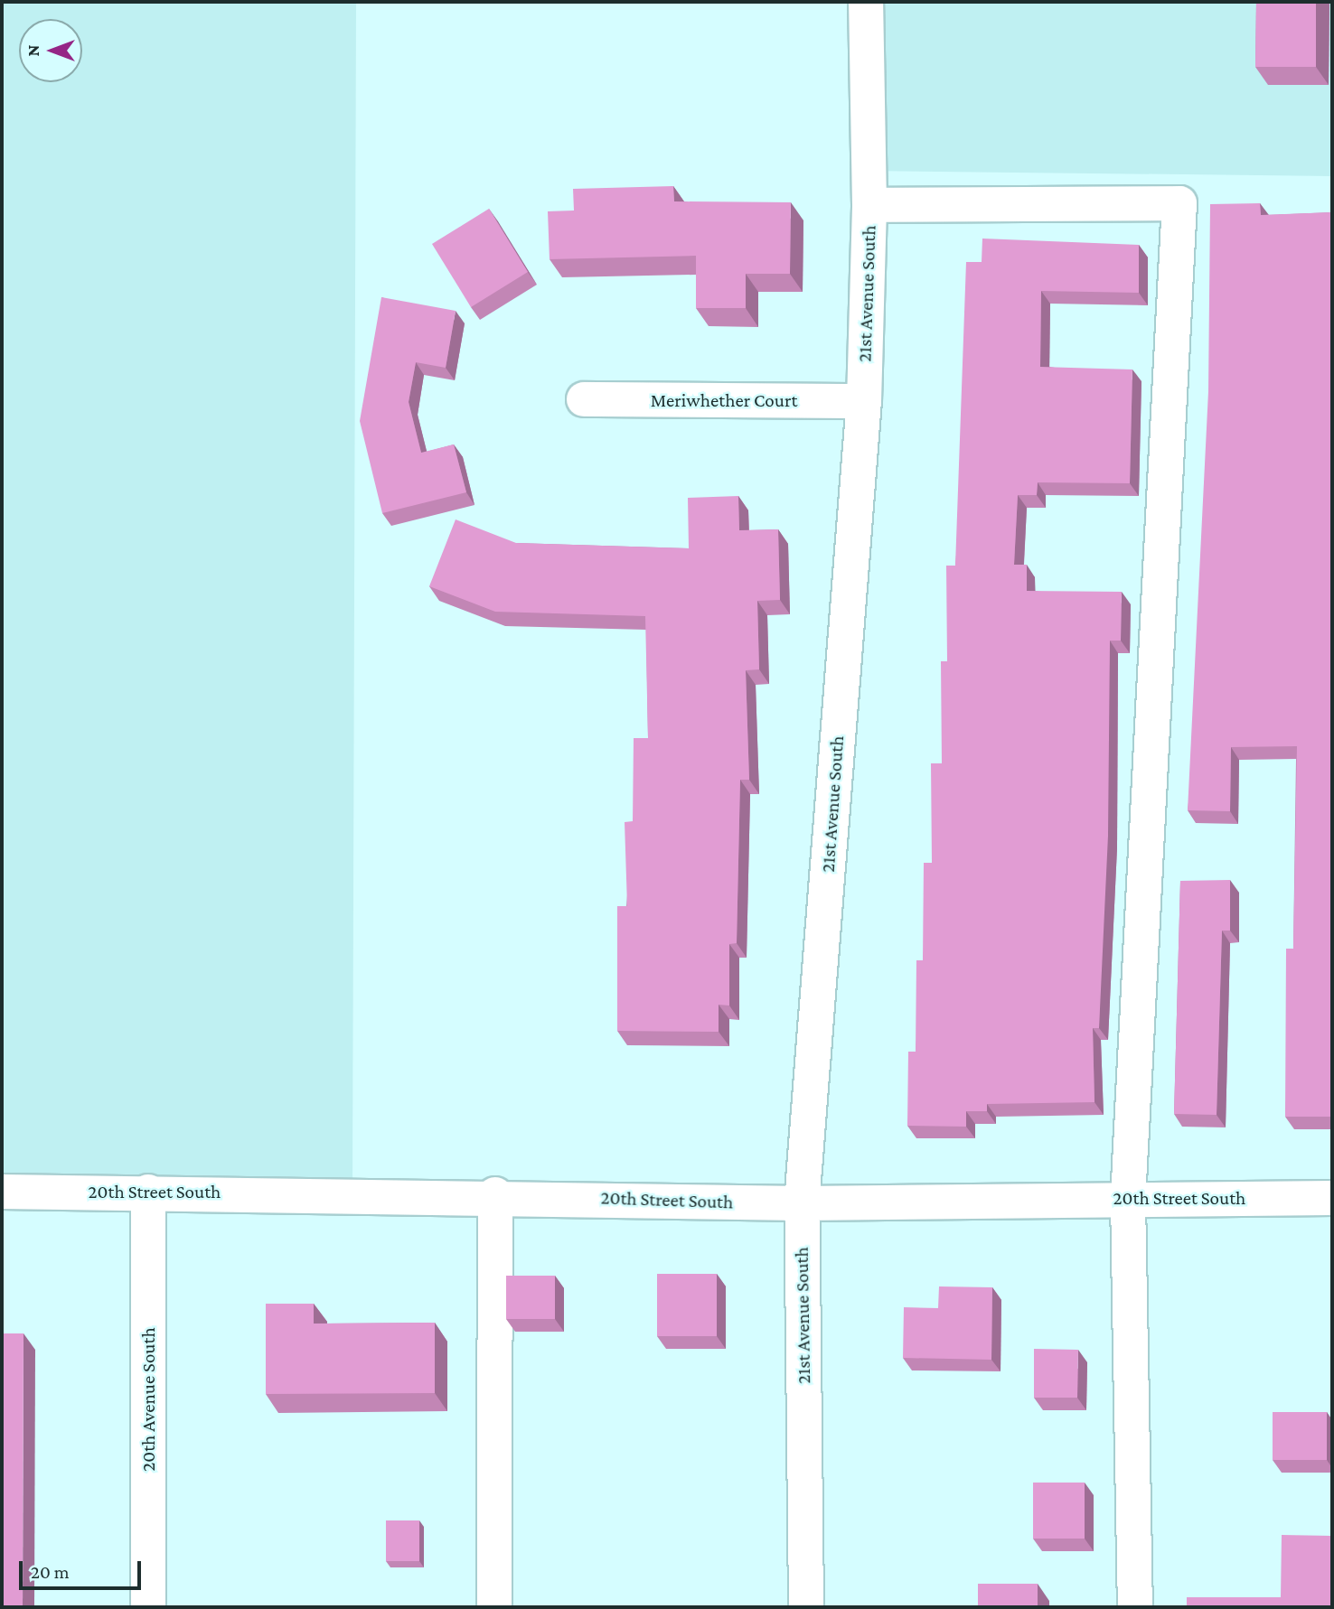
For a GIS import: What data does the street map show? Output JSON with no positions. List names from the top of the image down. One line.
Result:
{"streets":{"street":["21st Avenue South","Meriwhether Court","20th Street South","20th Avenue South"]},"crossings":[["21st Avenue South","Meriwhether Court"],["21st Avenue South","20th Street South"],["20th Street South","20th Avenue South"]],"scale_bar":"20 m","north":"left"}
